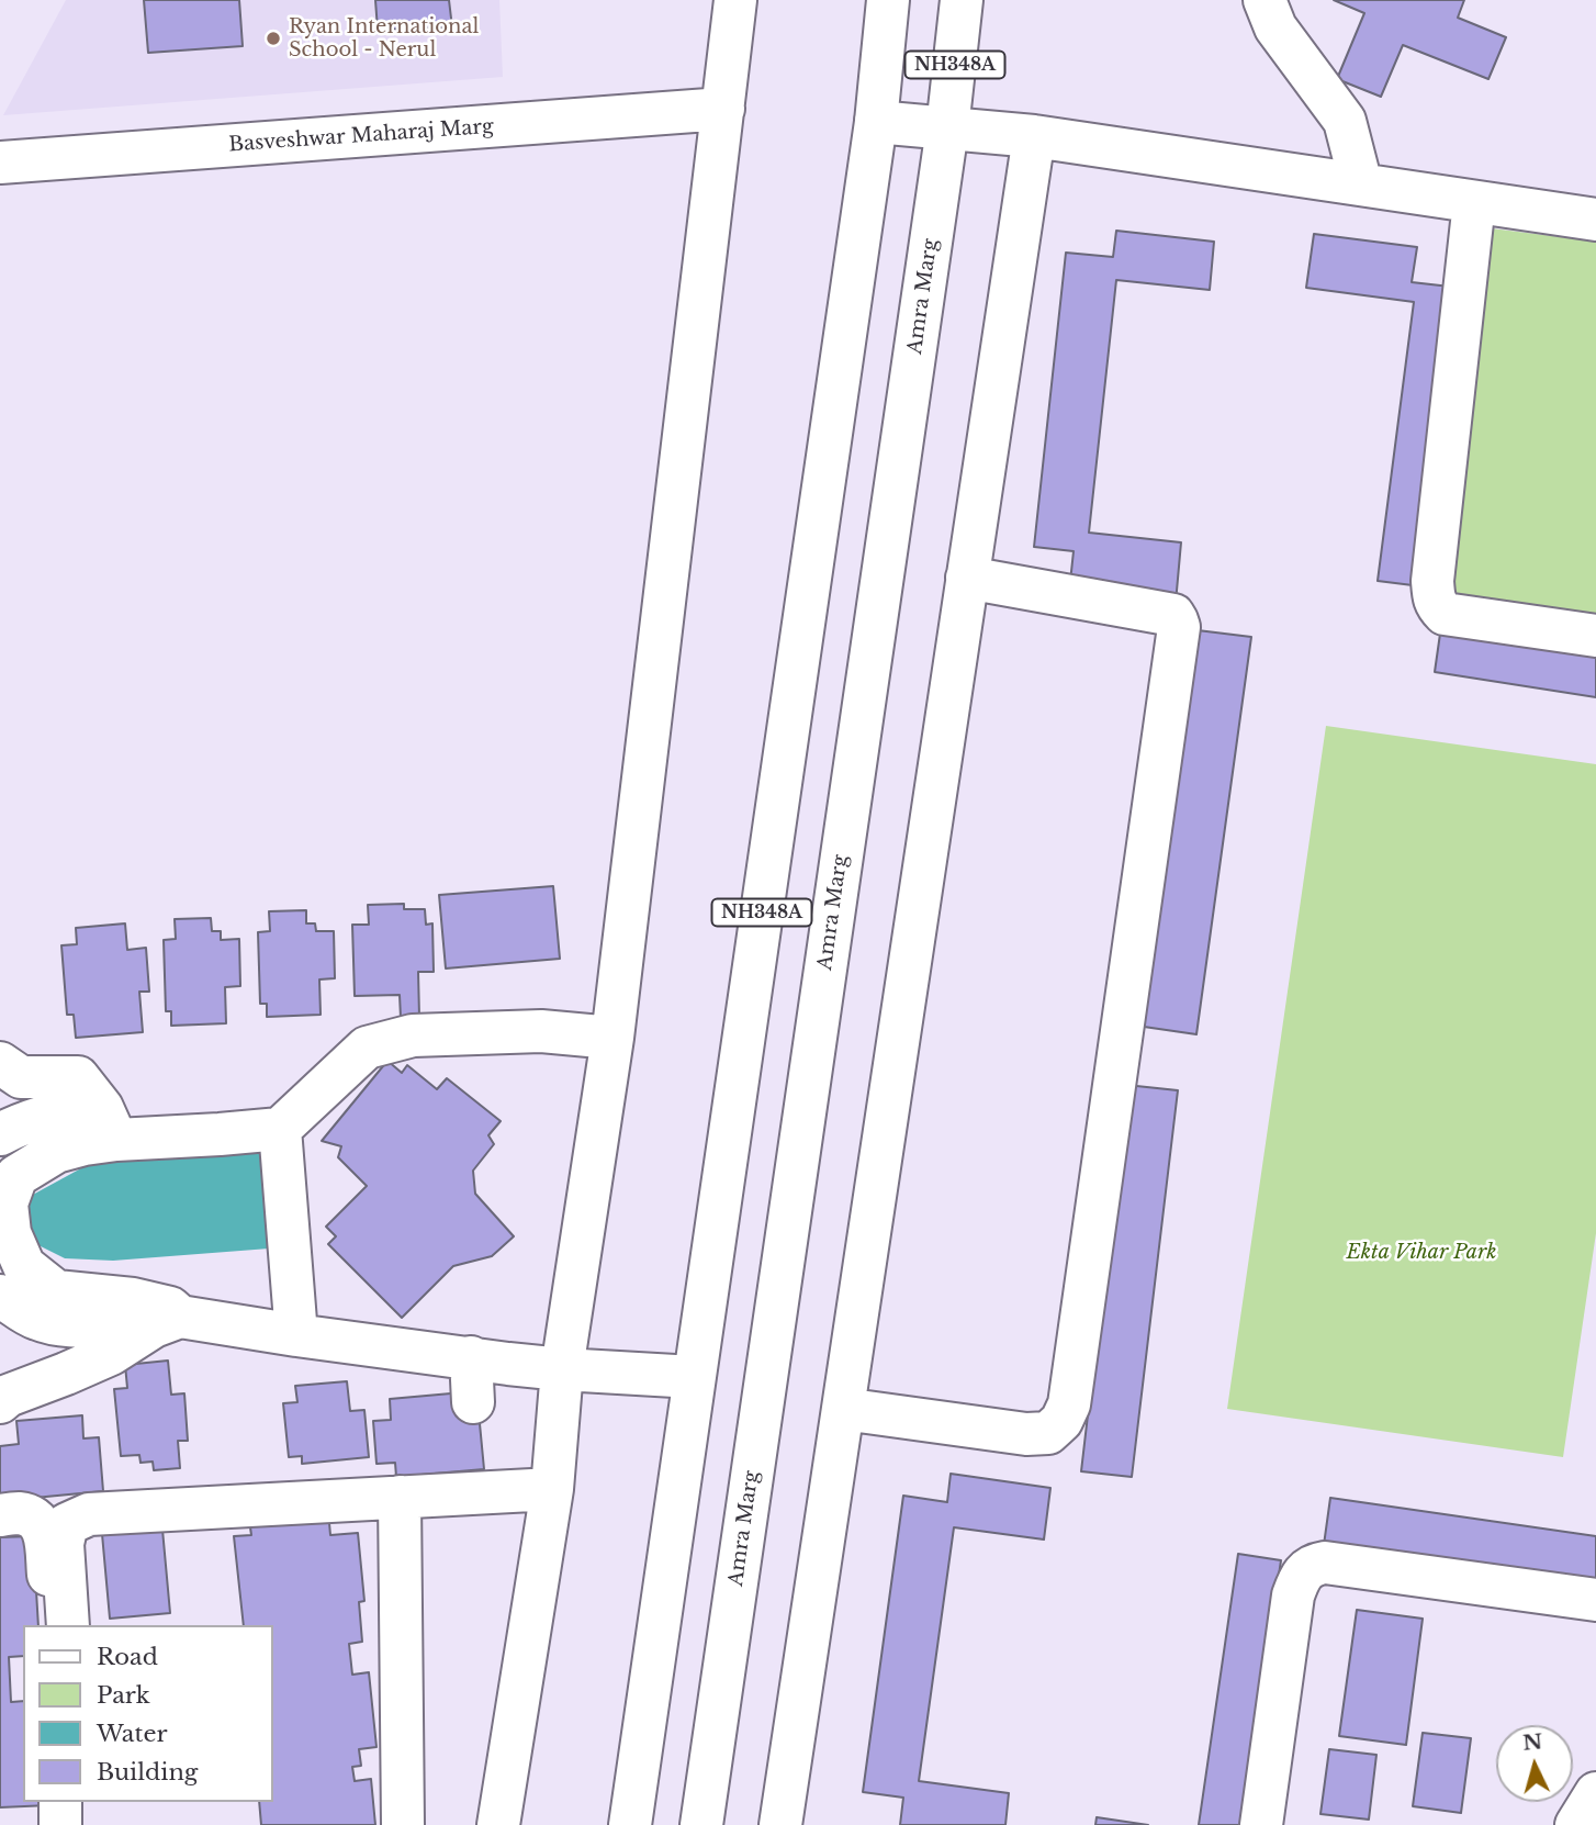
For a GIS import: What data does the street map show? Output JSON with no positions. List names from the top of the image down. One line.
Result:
{"streets":{"main road":["NH348A","Basveshwar Maharaj Marg","Amra Marg"]},"parks":["Ekta Vihar Park"],"places":["Ryan International School - Nerul"],"legend":["Road","Park","Water","Building"],"north":"top"}
